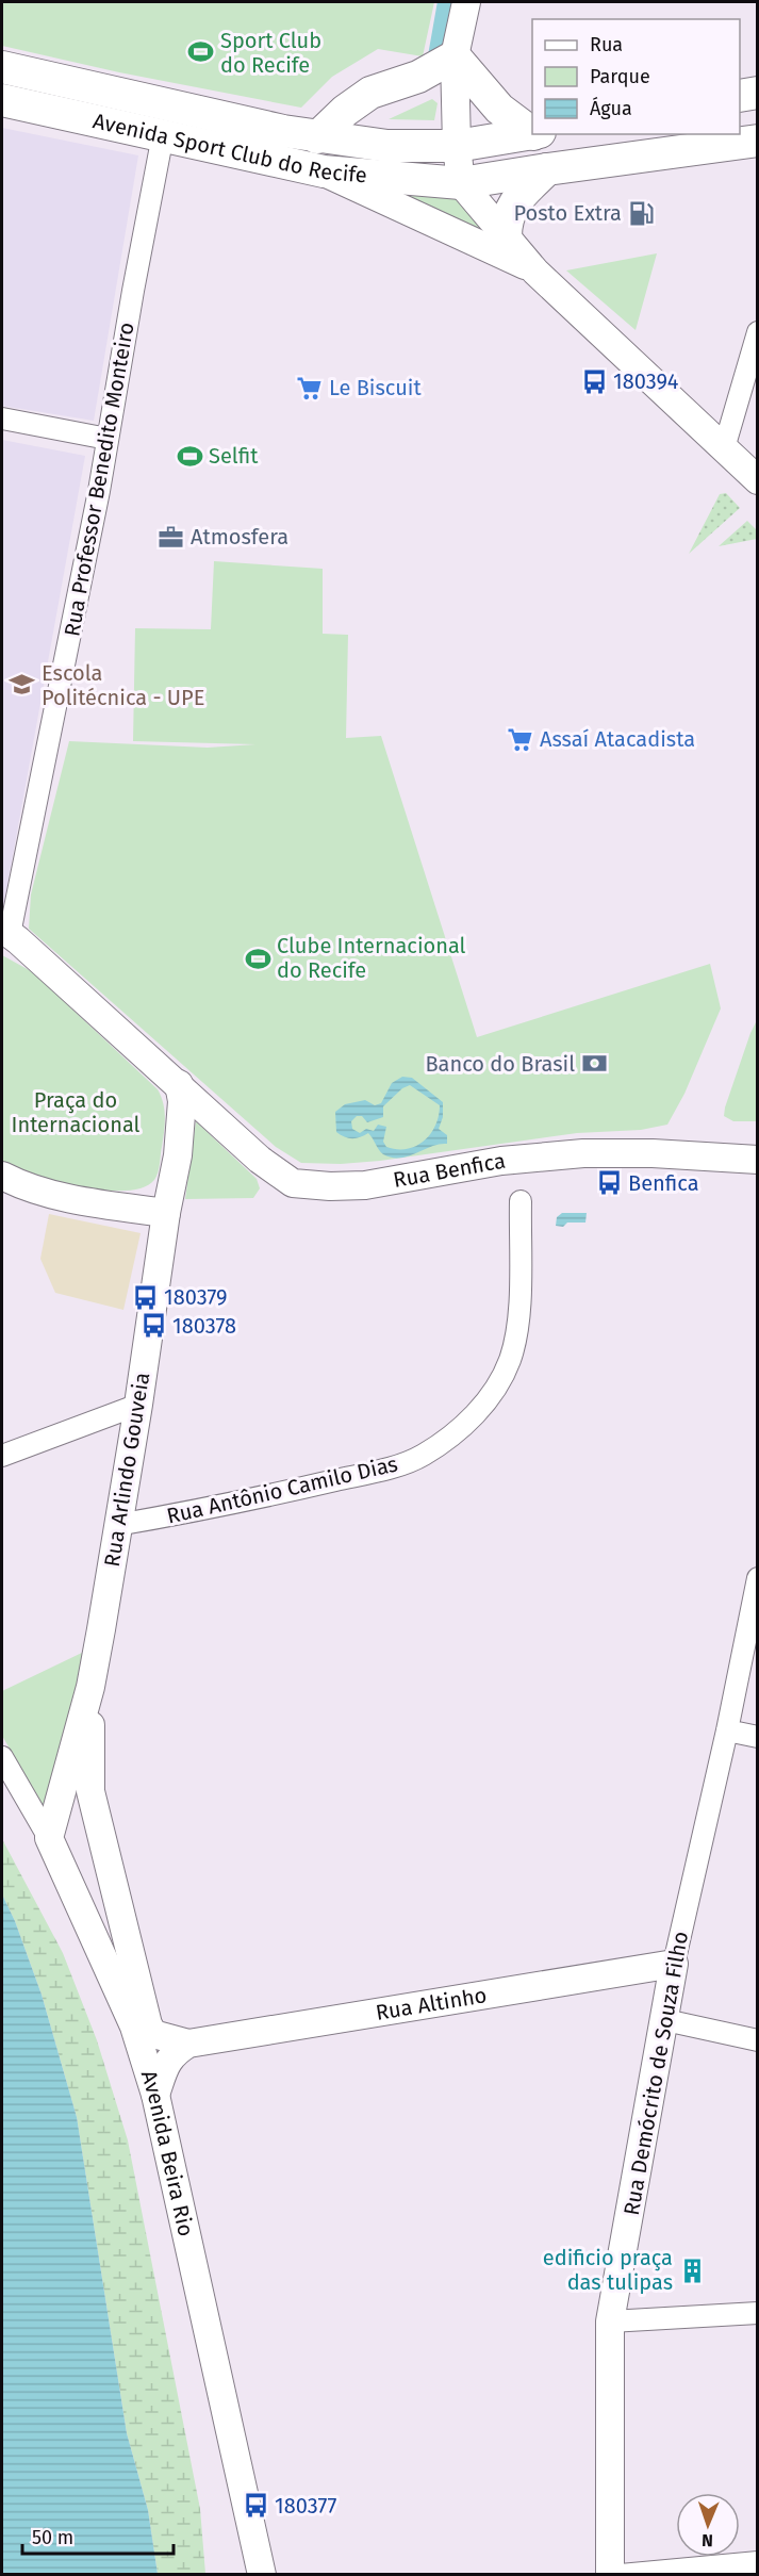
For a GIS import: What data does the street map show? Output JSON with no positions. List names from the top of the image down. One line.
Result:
{"streets":{"highway":["Avenida Sport Club do Recife"],"main road":["Rua Benfica","Rua Arlindo Gouveia","Rua Altinho","Rua Demócrito de Souza Filho","Avenida Beira Rio"],"street":["Rua Professor Benedito Monteiro","Rua Antônio Camilo Dias"]},"crossings":[["Avenida Sport Club do Recife","Rua Professor Benedito Monteiro"],["Rua Professor Benedito Monteiro","Rua Benfica"],["Rua Arlindo Gouveia","Rua Antônio Camilo Dias"],["Rua Arlindo Gouveia","Rua Altinho"],["Rua Arlindo Gouveia","Avenida Beira Rio"],["Rua Altinho","Rua Demócrito de Souza Filho"]],"parks":["Praça do Internacional"],"places":{"sports":["Sport Club do Recife","Selfit","Clube Internacional do Recife"],"fuel station":["Posto Extra"],"bus stop":["180394","Benfica","180379","180378","180377"],"supermarket":["Le Biscuit","Assaí Atacadista"],"office":["Atmosfera"],"school or university":["Escola Politécnica - UPE"],"bank":["Banco do Brasil"],"building":["edificio praça das tulipas"]},"legend":["Rua","Parque","Água"],"scale_bar":"50 m","north":"bottom"}
